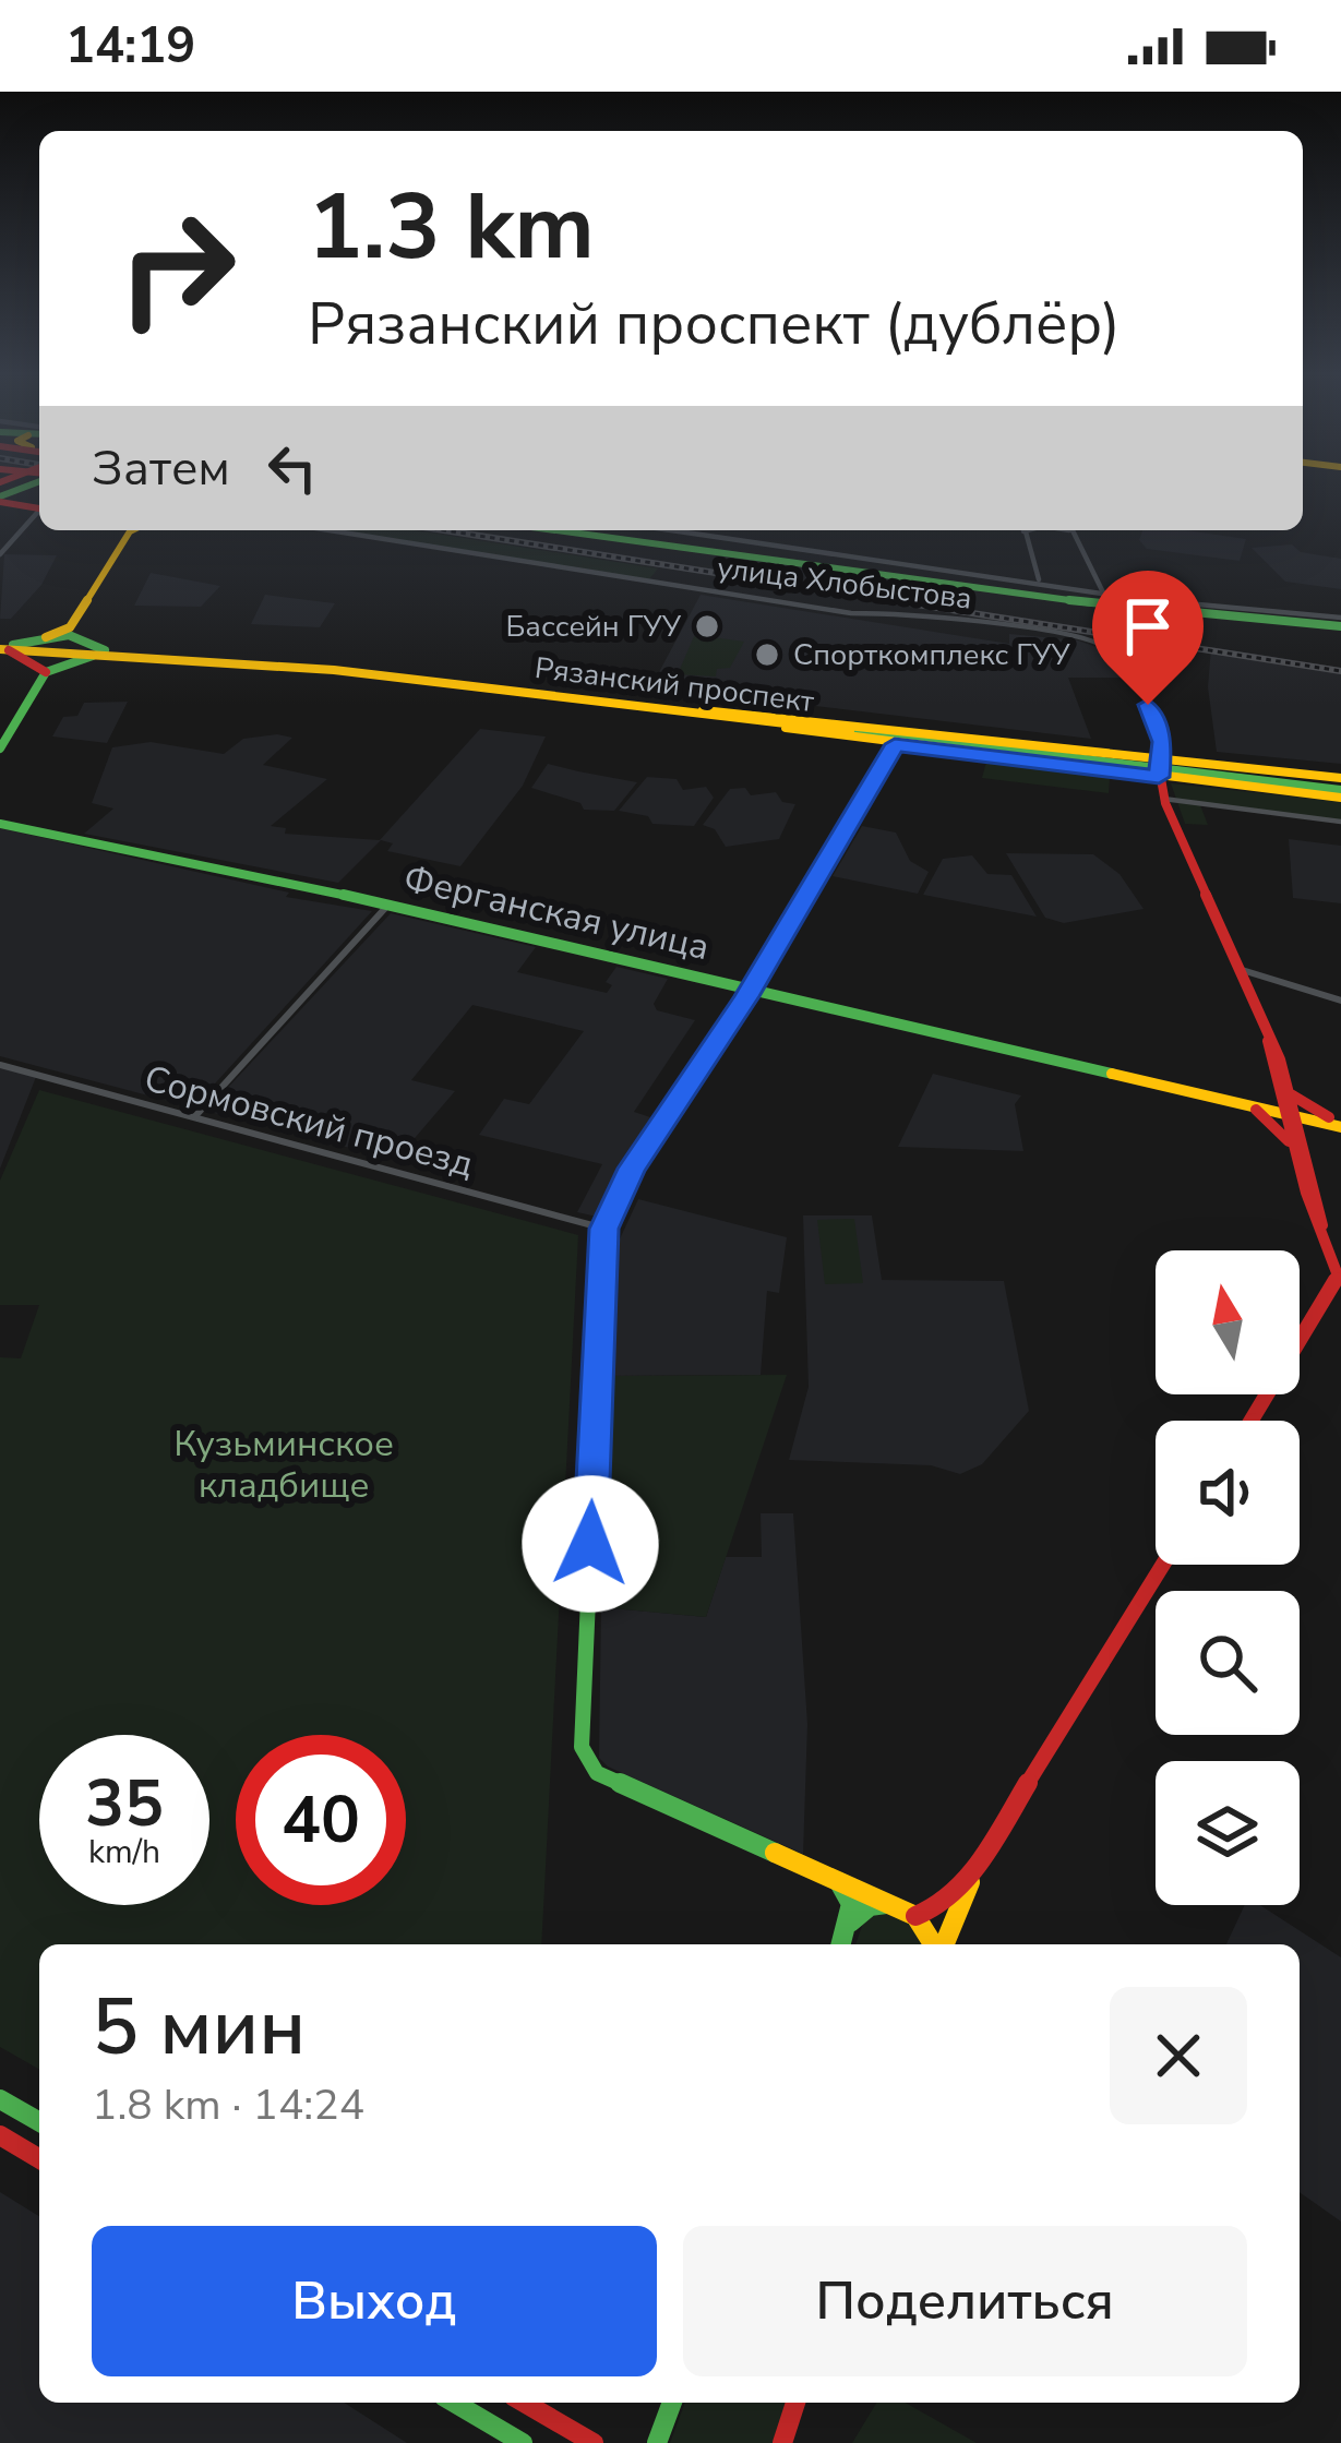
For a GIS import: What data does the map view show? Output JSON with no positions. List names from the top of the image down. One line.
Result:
{"streets":{"main road":["Рязанский проспект","Ферганская улица"],"street":["улица Хлобыстова","Сормовский проезд"]},"crossings":[["улица Хлобыстова","Рязанский проспект"]],"parks":["Кузьминское кладбище"],"places":["Бассейн ГУУ","Спорткомплекс ГУУ"],"north":"top","page":{"status":"14:19","turn":["1.3 km","Рязанский проспект (дублёр)"],"then":"Затем","speed":"35 km/h","limit":"40","heading":["5 мин","1.8 km · 14:24"],"buttons":["Выход","Поделиться"]}}
